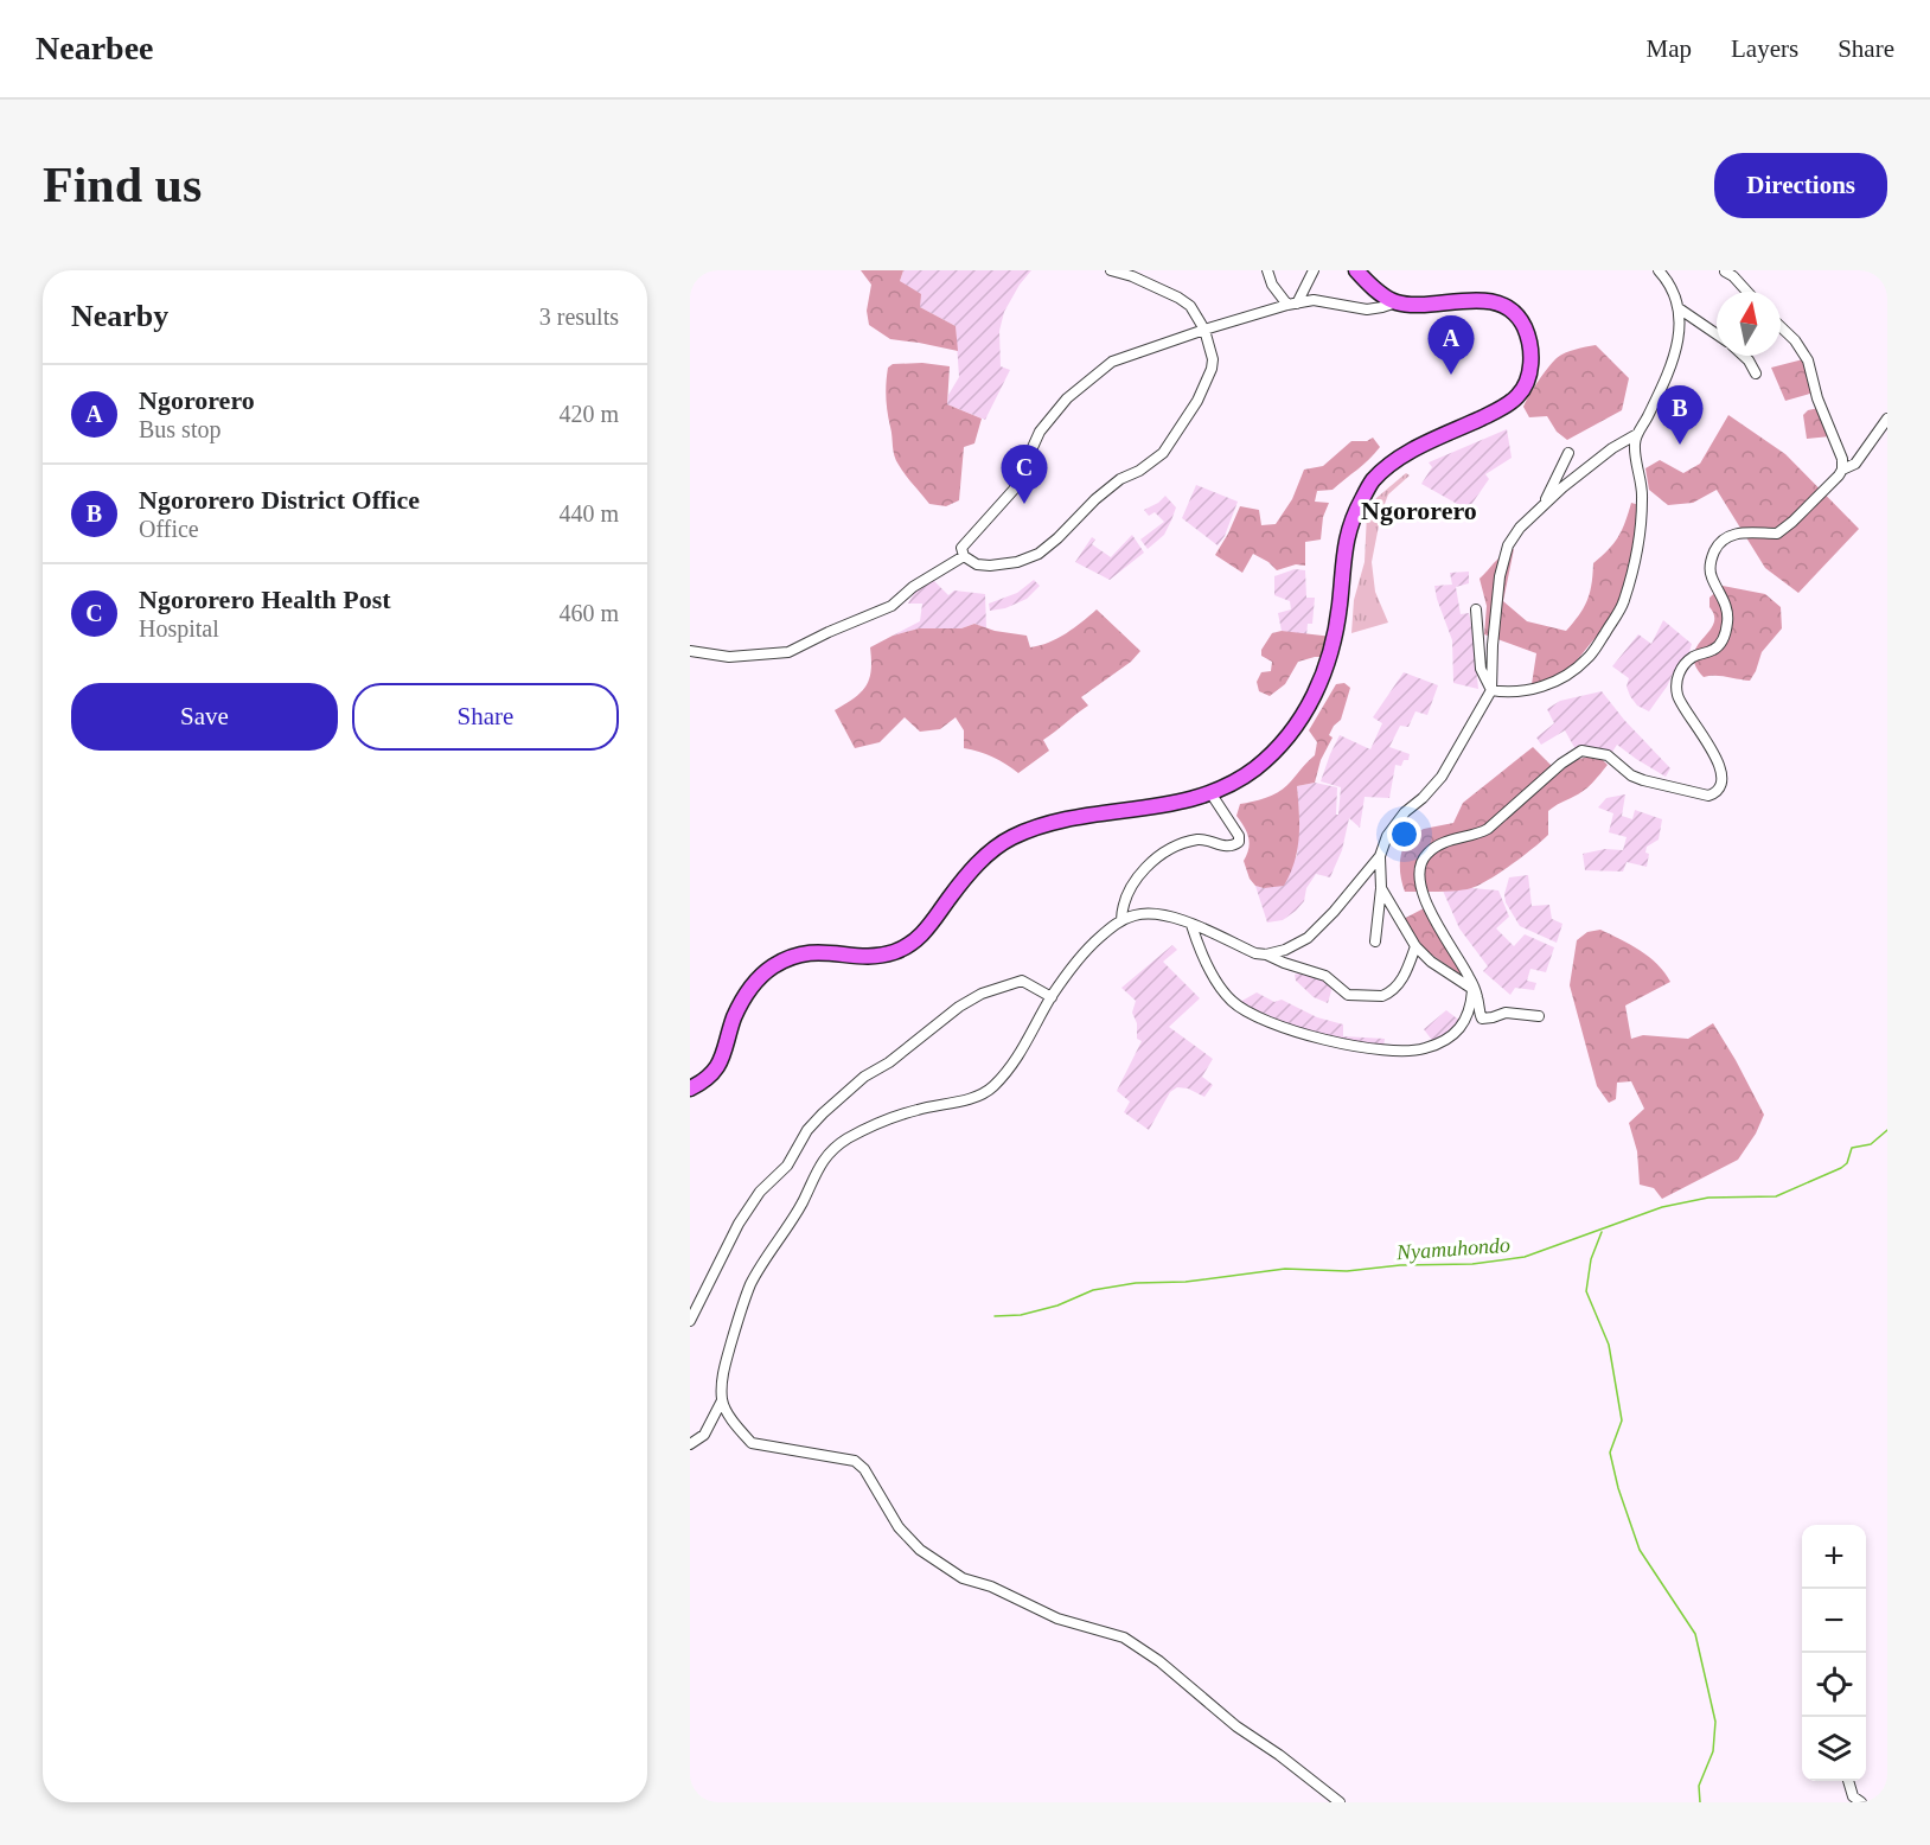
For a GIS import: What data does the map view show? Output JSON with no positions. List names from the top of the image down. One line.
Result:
{"districts":["Ngororero"],"water":["Nyamuhondo"],"north":"top","page":{"header":"Nearbee","nav":["Map","Layers","Share"],"buttons":["Directions",["Save","Share"]],"title":"Find us","heading":["Nearby","3 results"],"pins":["A","B","C"],"list":[{"mark":"A","name":"Ngororero","note":"Bus stop","value":"420 m"},{"mark":"B","name":"Ngororero District Office","note":"Office","value":"440 m"},{"mark":"C","name":"Ngororero Health Post","note":"Hospital","value":"460 m"}],"map_buttons":["+","−"]}}
